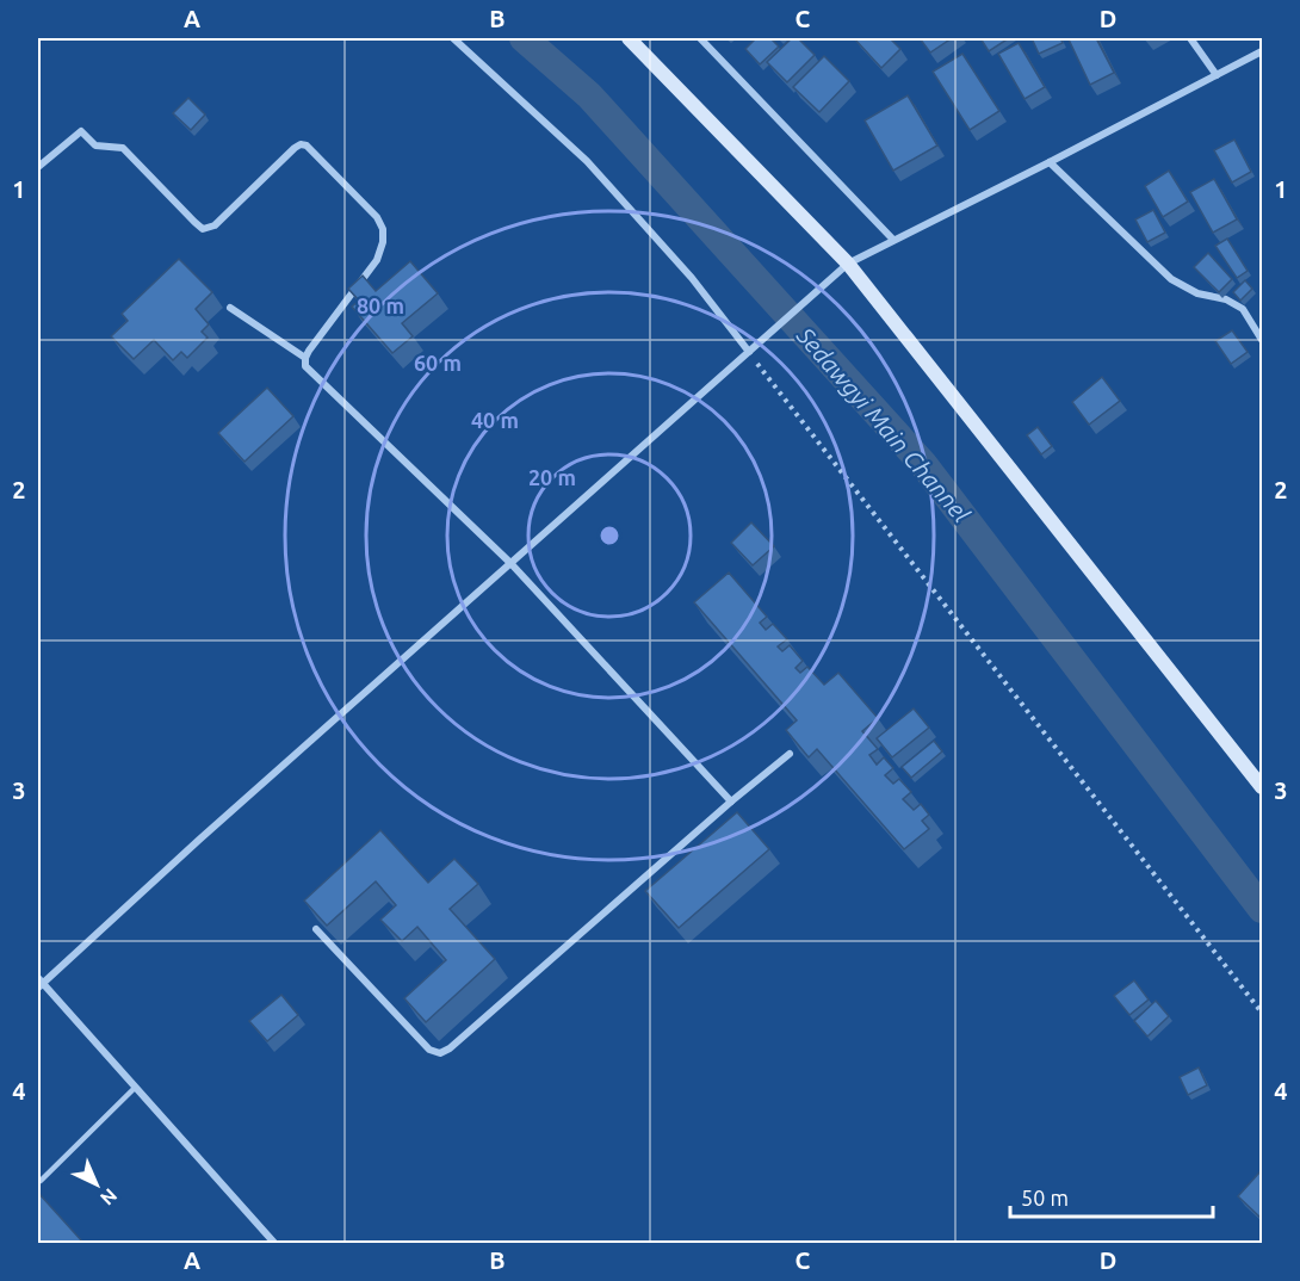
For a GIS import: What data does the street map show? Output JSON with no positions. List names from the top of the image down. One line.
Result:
{"water":["Sedawgyi Main Channel"],"scale_bar":"50 m","north":"bottom right","grid":{"columns":["A","B","C","D"],"rows":["1","2","3","4"]},"rings":["80 m","60 m","40 m","20 m"]}
